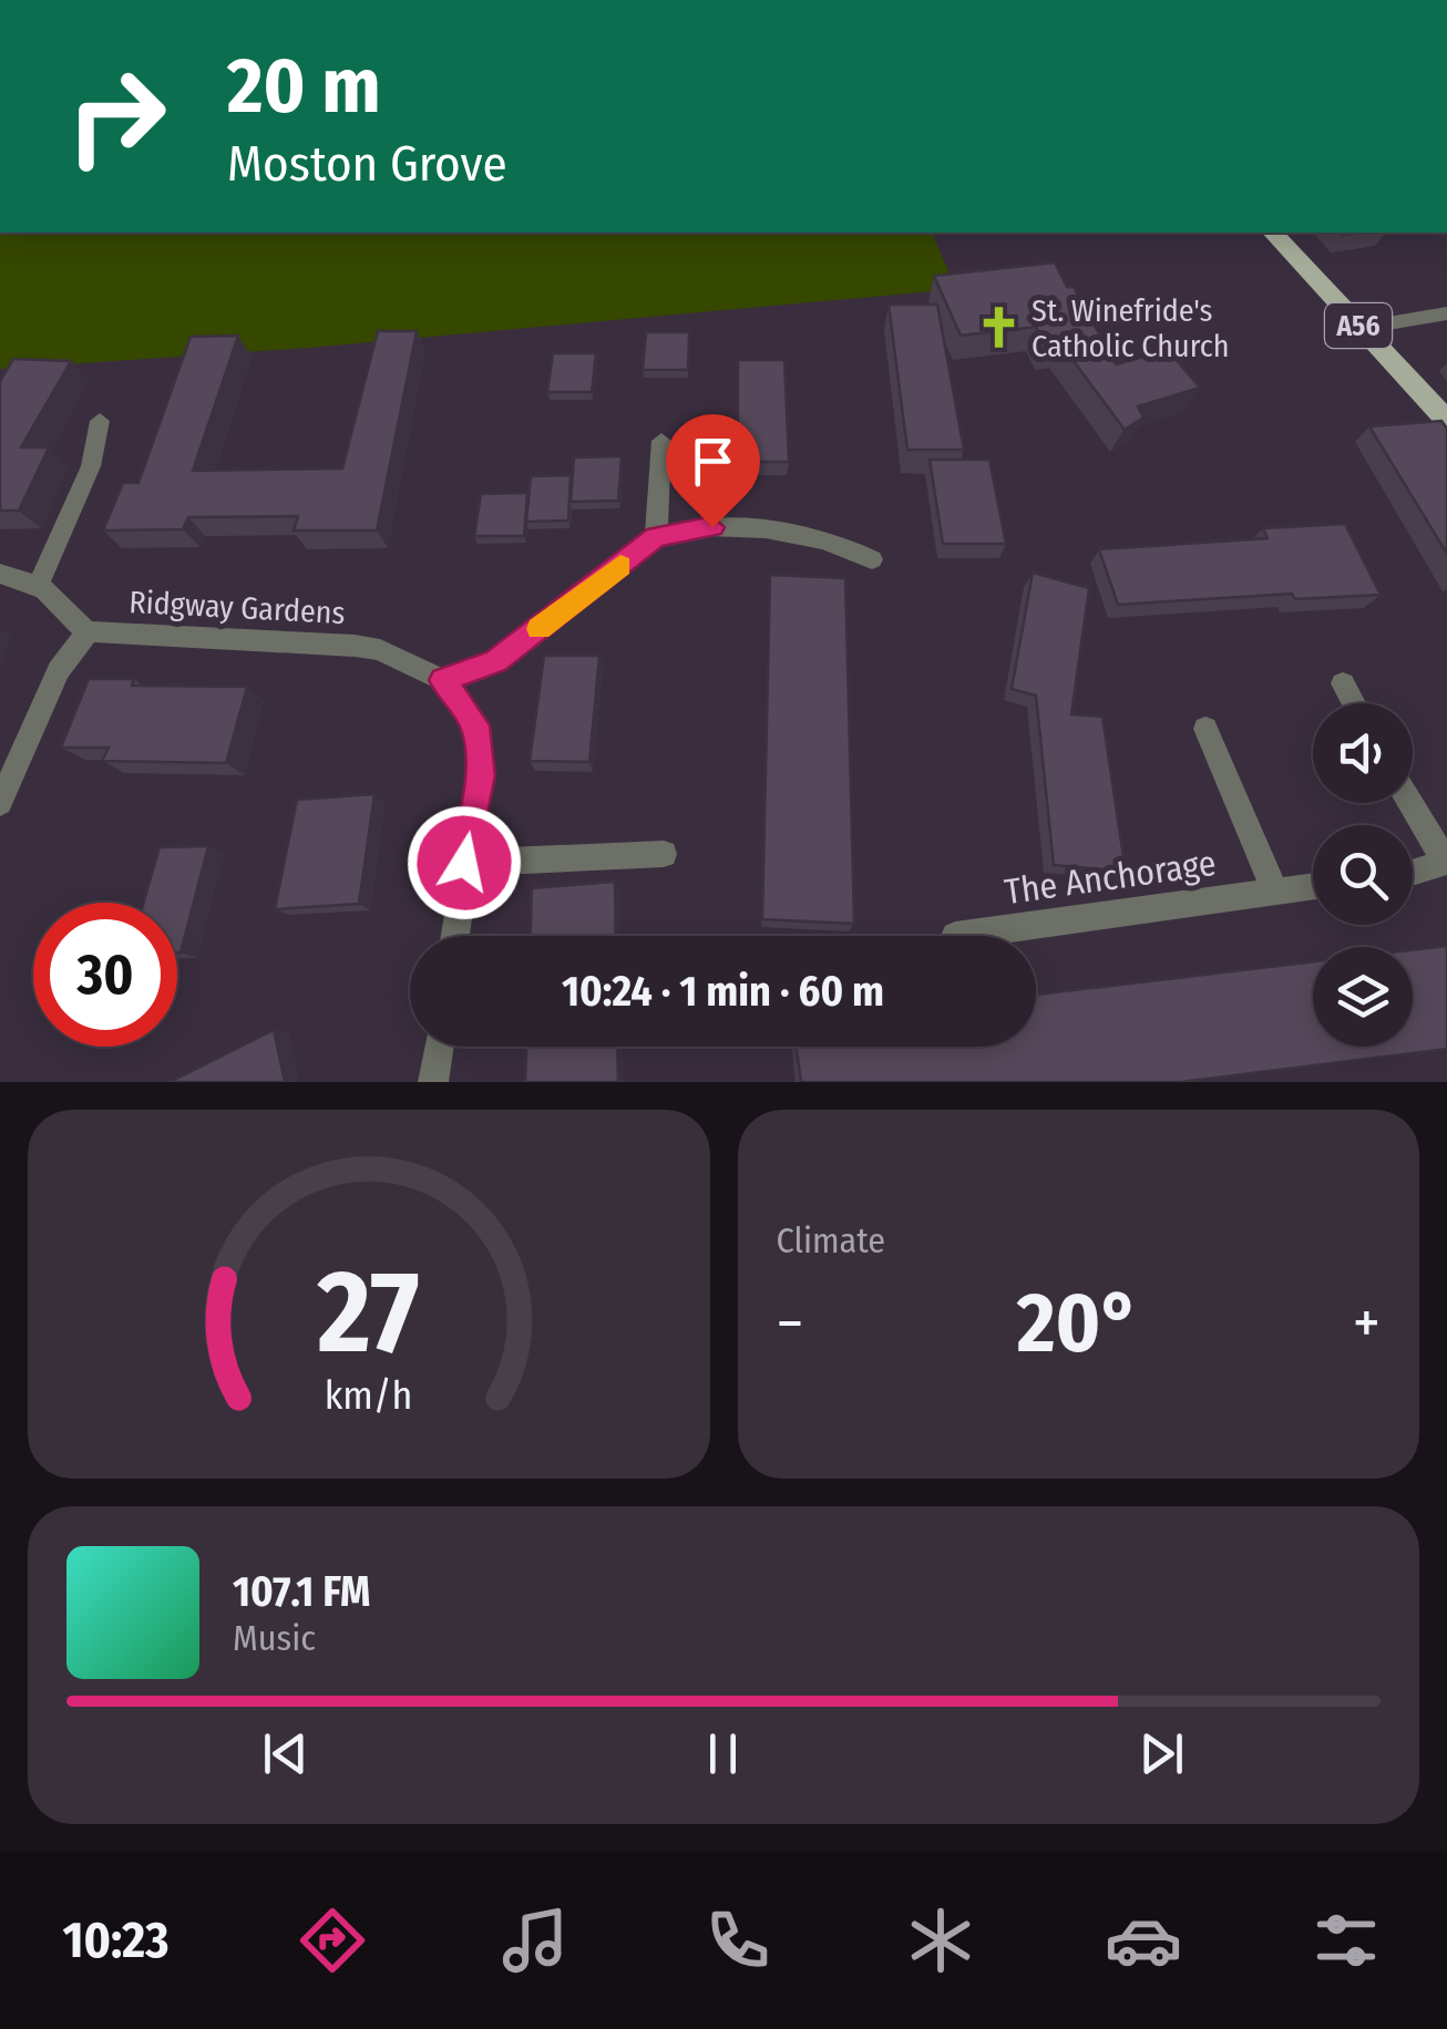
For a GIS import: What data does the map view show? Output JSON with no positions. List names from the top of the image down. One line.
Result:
{"streets":{"main road":["A56"],"street":["Ridgway Gardens","The Anchorage"]},"places":{"church":["St. Winefride's Catholic Church"]},"page":{"turn":["20 m","Moston Grove"],"limit":"30","trip":"10:24 · 1 min · 60 m","tile":"Climate","heat":["−","20°","+"],"song":["107.1 FM","Music"],"tabs":"10:23","gauge":["27","km/h"]}}
